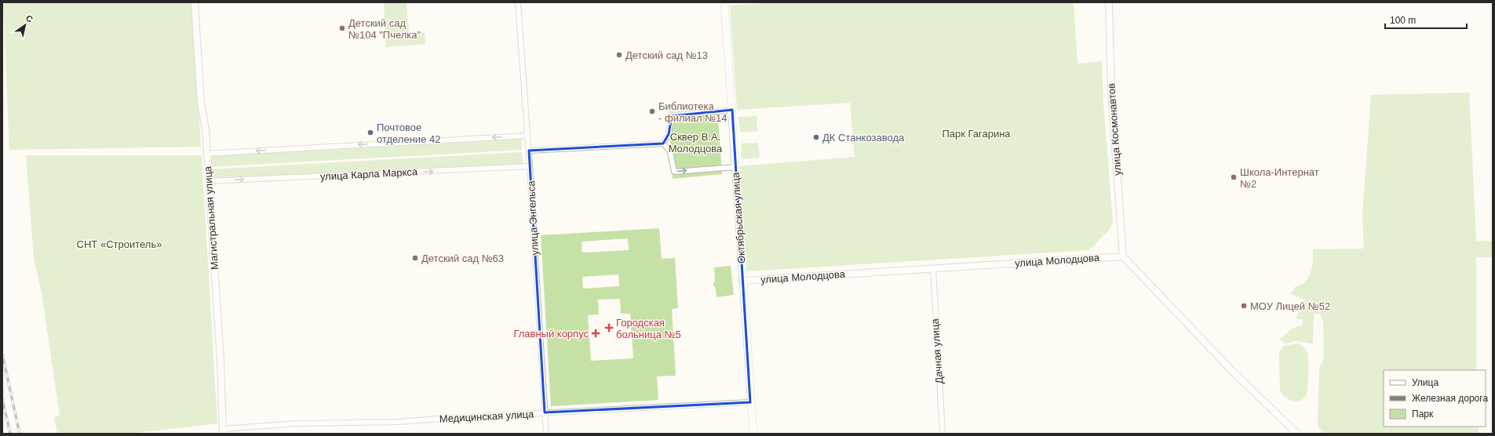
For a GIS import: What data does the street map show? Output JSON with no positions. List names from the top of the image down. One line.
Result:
{"streets":{"main road":["Октябрьская улица"],"street":["улица Космонавтов","улица Карла Маркса","Магистральная улица","улица Энгельса","улица Молодцова","Дачная улица","Медицинская улица"]},"crossings":[["улица Космонавтов","улица Молодцова"],["улица Карла Маркса","Магистральная улица"],["улица Карла Маркса","улица Энгельса"],["Магистральная улица","Медицинская улица"],["улица Энгельса","Медицинская улица"],["Октябрьская улица","улица Молодцова"],["Октябрьская улица","Медицинская улица"],["улица Молодцова","Дачная улица"]],"parks":["Парк Гагарина","Сквер В.А. Молодцова","СНТ «Строитель»"],"places":{"other":["Детский сад №104 \"Пчелка\"","Детский сад №13","Библиотека - филиал №14","Почтовое отделение 42","ДК Станкозавода","Школа-Интернат №2","Детский сад №63","МОУ Лицей №52"],"health":["Городская больница №5","Главный корпус"]},"legend":["Улица","Железная дорога","Парк"],"scale_bar":"100 m","north":"top right"}
